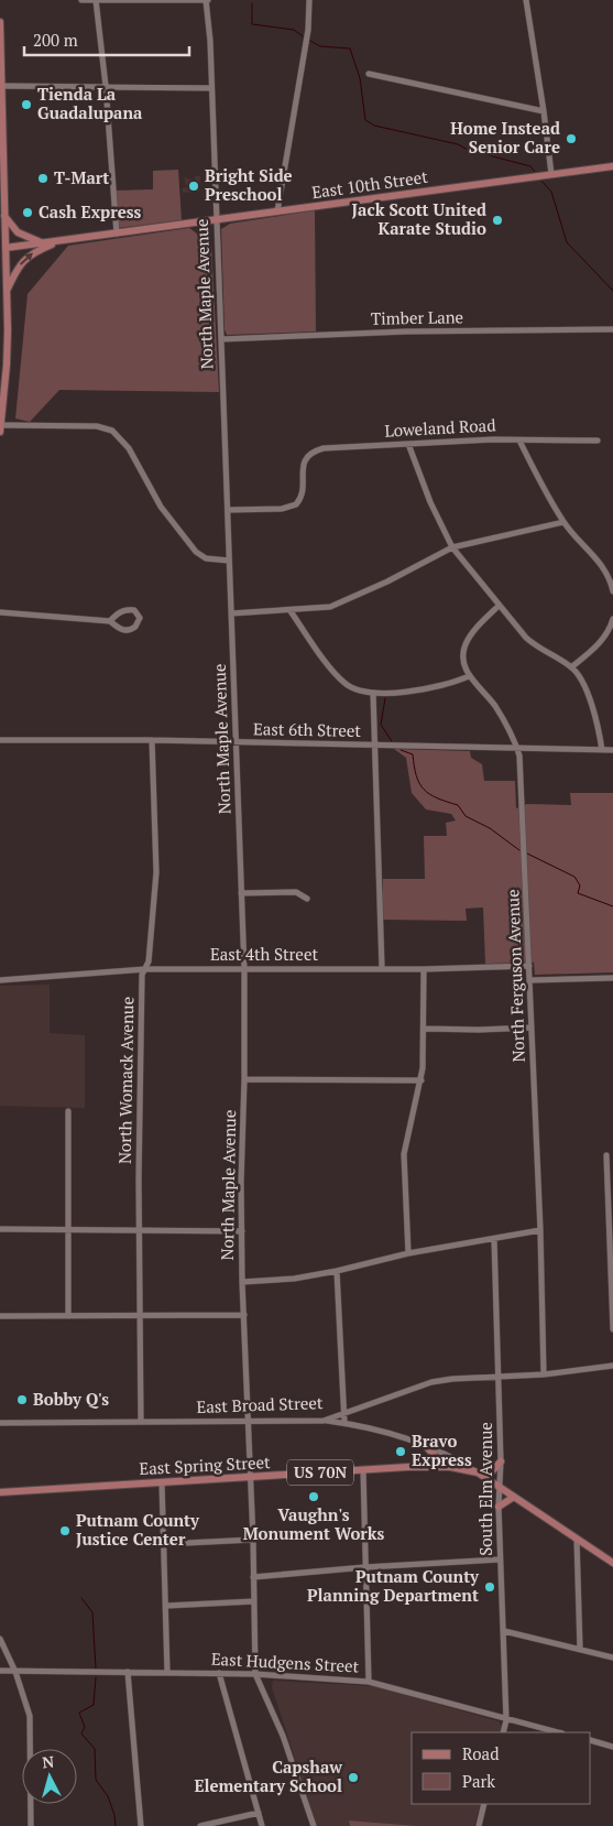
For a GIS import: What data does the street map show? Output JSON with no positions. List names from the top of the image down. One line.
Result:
{"streets":{"main road":["East 10th Street","East Spring Street","US 70N"],"street":["North Maple Avenue","Timber Lane","Loweland Road","East 6th Street","East 4th Street","North Ferguson Avenue","North Womack Avenue","East Broad Street","South Elm Avenue","East Hudgens Street"]},"crossings":[["East 10th Street","North Maple Avenue"],["North Maple Avenue","Timber Lane"],["North Maple Avenue","Loweland Road"],["North Maple Avenue","East 6th Street"],["North Maple Avenue","East 4th Street"],["North Maple Avenue","East Broad Street"],["North Maple Avenue","East Spring Street"],["North Maple Avenue","East Hudgens Street"],["East 6th Street","North Ferguson Avenue"],["East 6th Street","North Womack Avenue"],["East 4th Street","North Ferguson Avenue"],["East 4th Street","North Womack Avenue"],["North Ferguson Avenue","East Broad Street"],["North Womack Avenue","East Broad Street"],["East Broad Street","South Elm Avenue"],["East Spring Street","South Elm Avenue"],["South Elm Avenue","East Hudgens Street"]],"places":["Tienda La Guadalupana","Home Instead Senior Care","T-Mart","Bright Side Preschool","Cash Express","Jack Scott United Karate Studio","Bobby Q's","Bravo Express","Vaughn's Monument Works","Putnam County Justice Center","Putnam County Planning Department","Capshaw Elementary School"],"legend":["Road","Park"],"scale_bar":"200 m","north":"top"}
